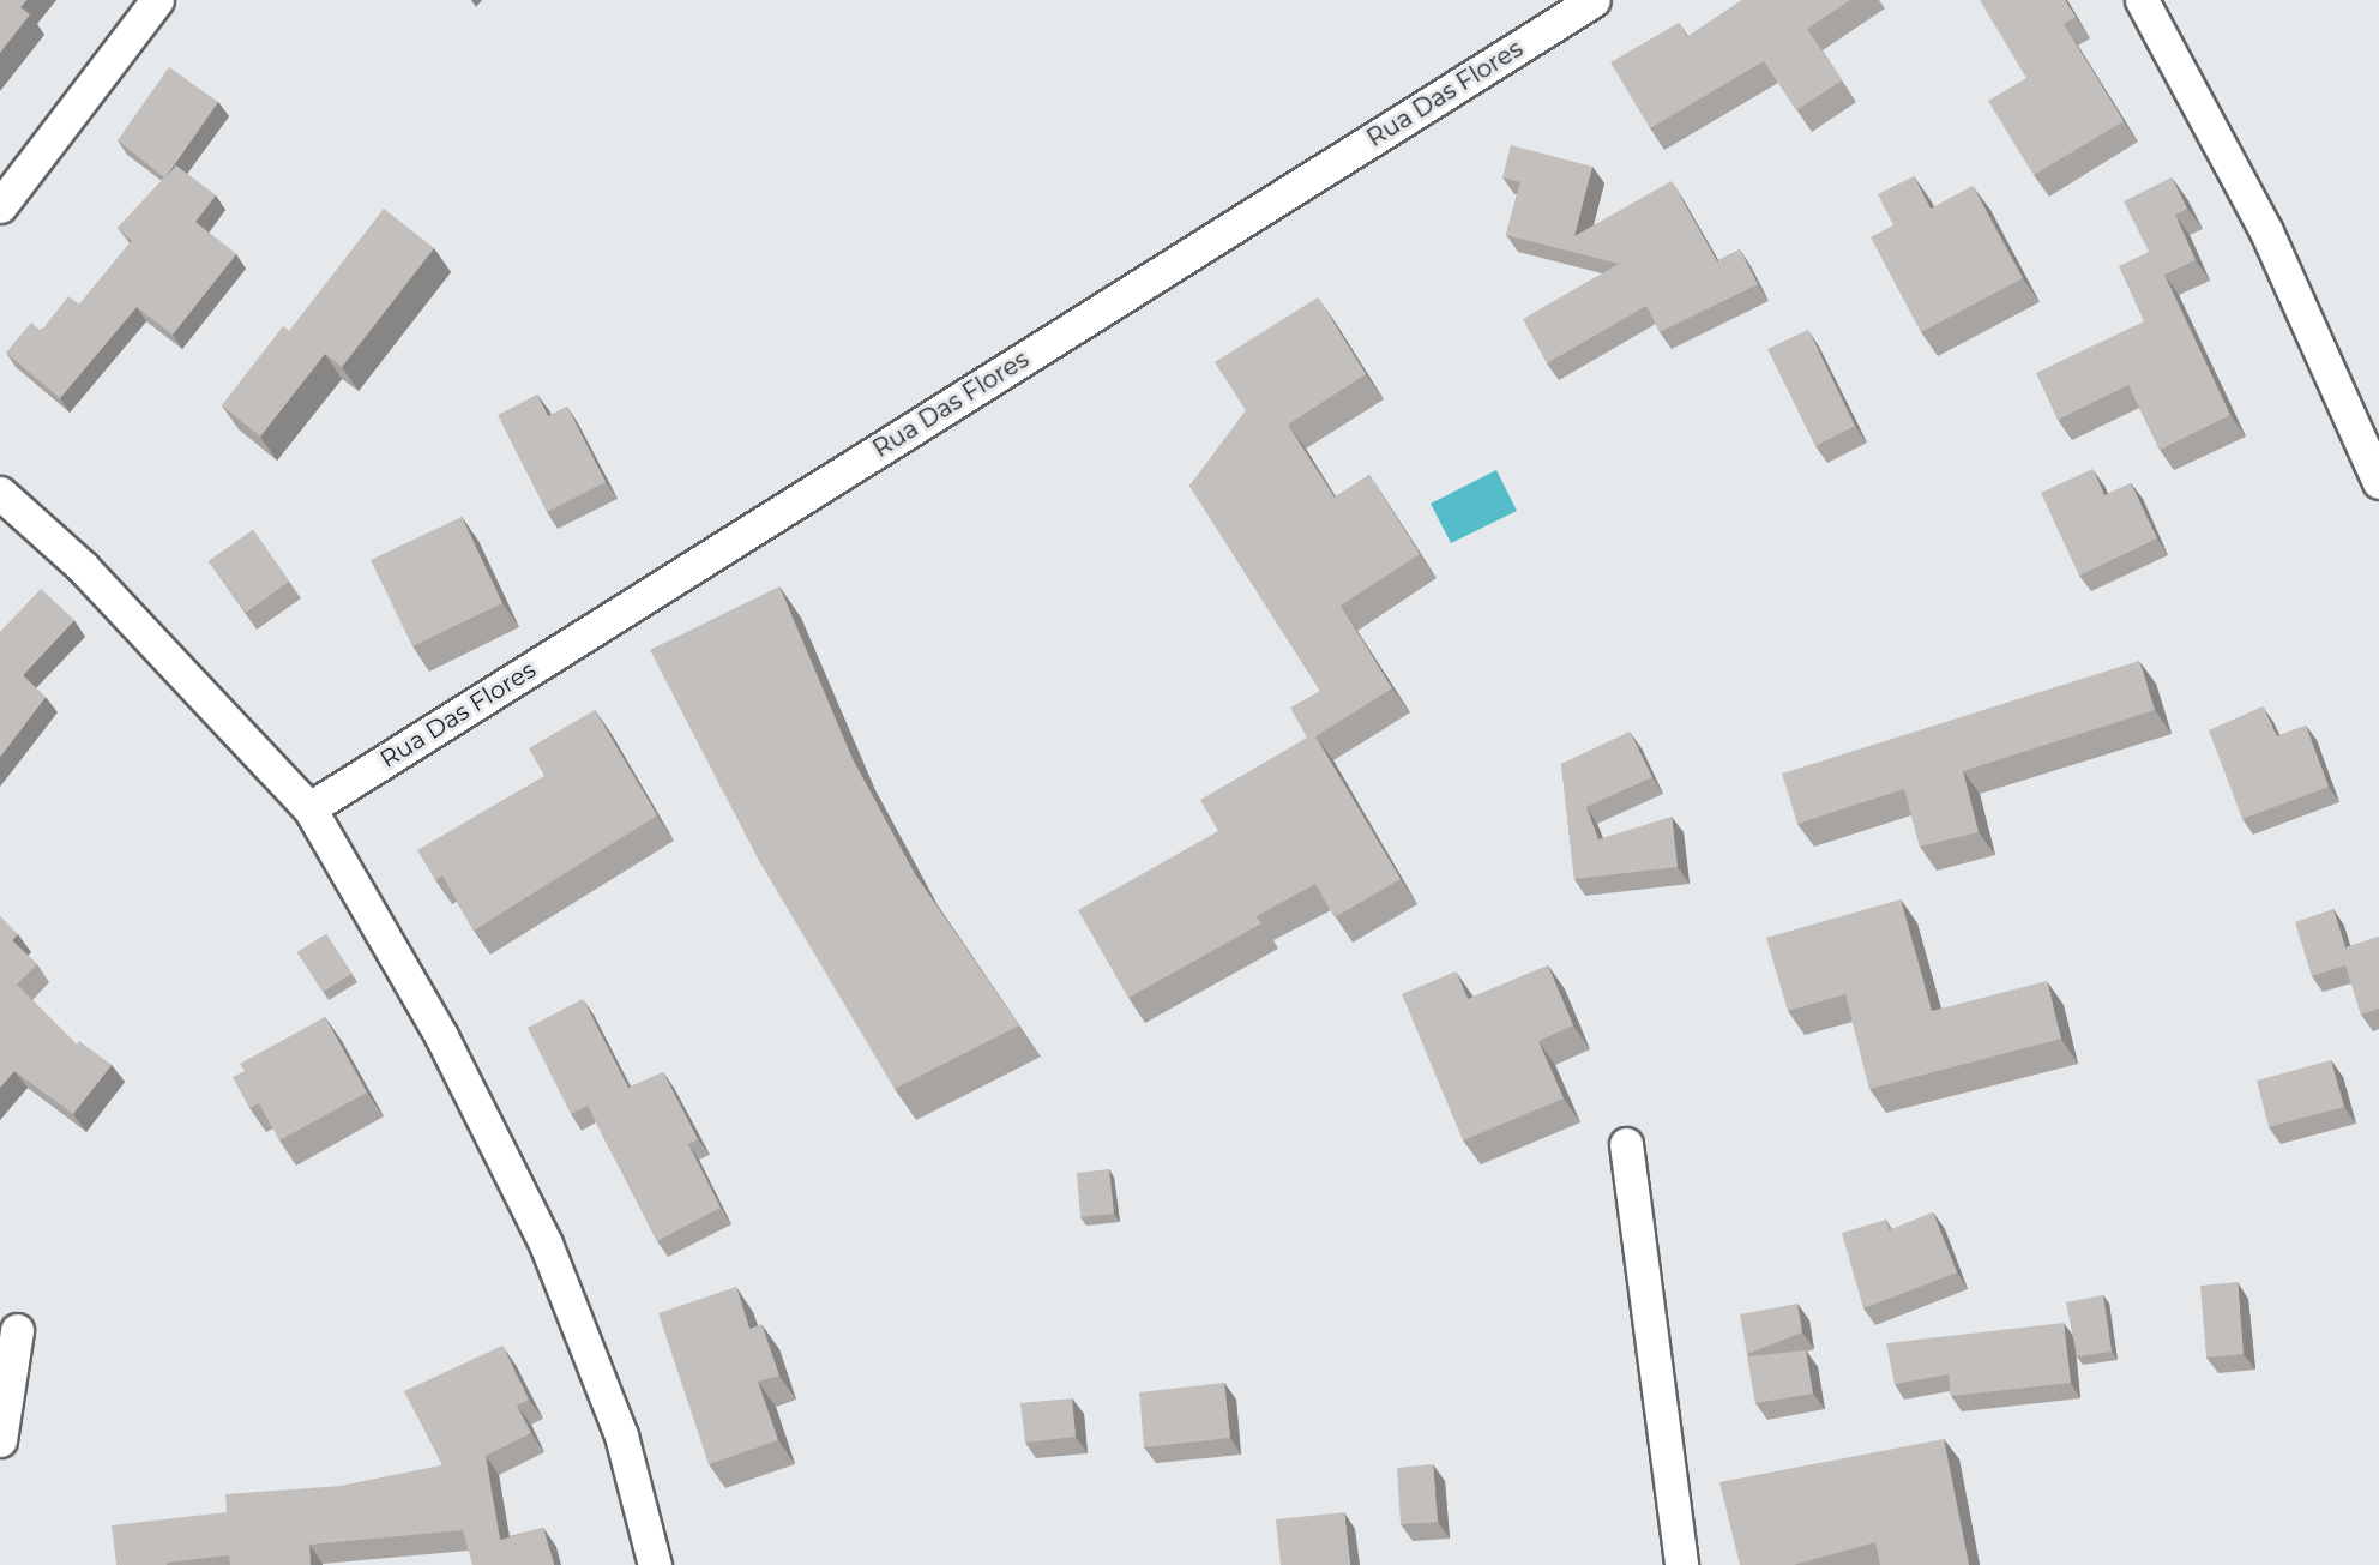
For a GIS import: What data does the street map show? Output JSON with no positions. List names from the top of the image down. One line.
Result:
{"streets":{"street":["Rua Das Flores"]}}
